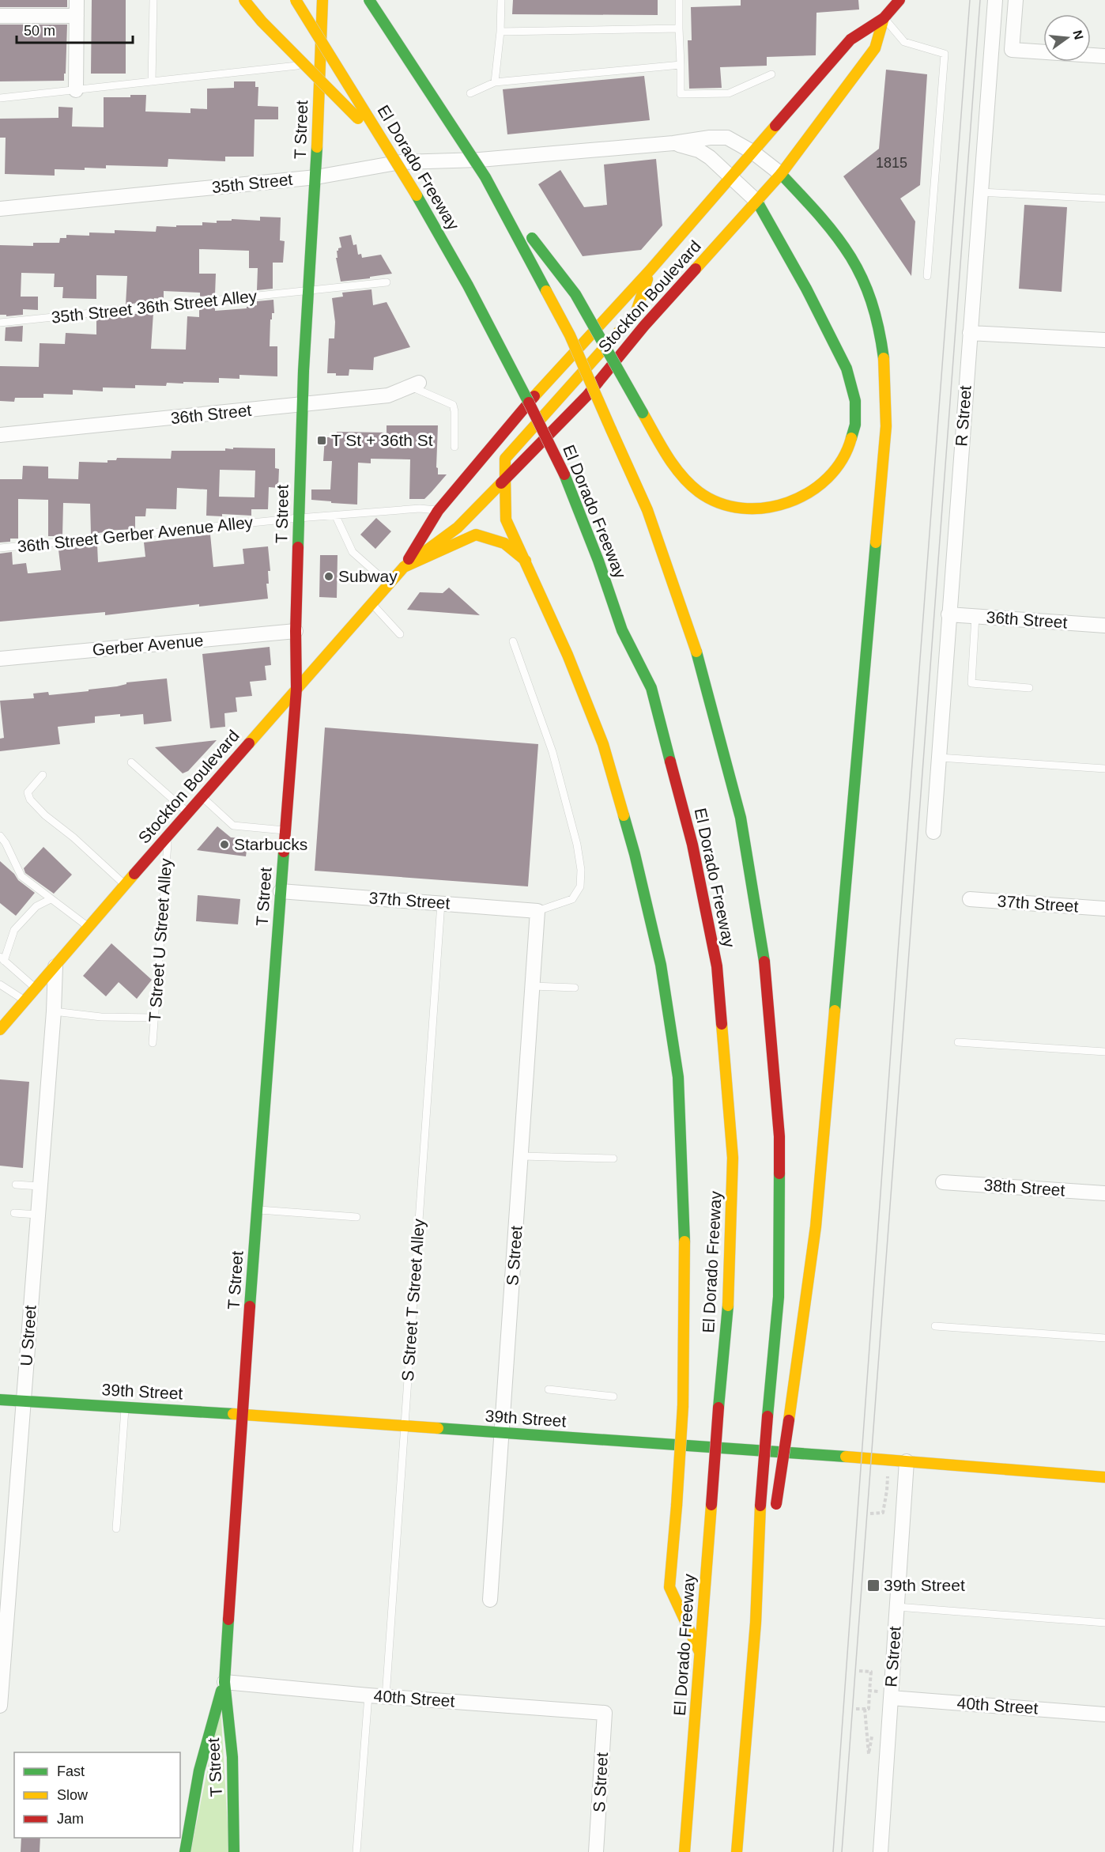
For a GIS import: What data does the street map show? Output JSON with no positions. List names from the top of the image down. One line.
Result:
{"streets":{"main road":["T Street","El Dorado Freeway","Stockton Boulevard","39th Street"],"street":["35th Street","36th Street","R Street","Gerber Avenue","37th Street","38th Street","S Street","U Street","40th Street"],"lane":["35th Street 36th Street Alley","36th Street Gerber Avenue Alley","T Street U Street Alley","S Street T Street Alley"]},"crossings":[["T Street","35th Street"],["T Street","Stockton Boulevard"],["T Street","35th Street 36th Street Alley"],["T Street","36th Street"],["T Street","36th Street Gerber Avenue Alley"],["T Street","Gerber Avenue"],["T Street","37th Street"],["T Street","39th Street"],["T Street","40th Street"],["35th Street","Stockton Boulevard"],["Stockton Boulevard","36th Street Gerber Avenue Alley"],["Stockton Boulevard","T Street U Street Alley"],["Stockton Boulevard","U Street"],["36th Street","R Street"],["R Street","39th Street"],["R Street","40th Street"],["37th Street","S Street"],["37th Street","S Street T Street Alley"],["S Street","39th Street"],["S Street","40th Street"],["S Street T Street Alley","39th Street"],["S Street T Street Alley","40th Street"],["U Street","39th Street"]],"places":{"transit":["T St + 36th St","39th Street"],"other":["Subway","Starbucks"]},"house_numbers":["1815"],"legend":["Fast","Slow","Jam"],"scale_bar":"50 m","north":"right"}
